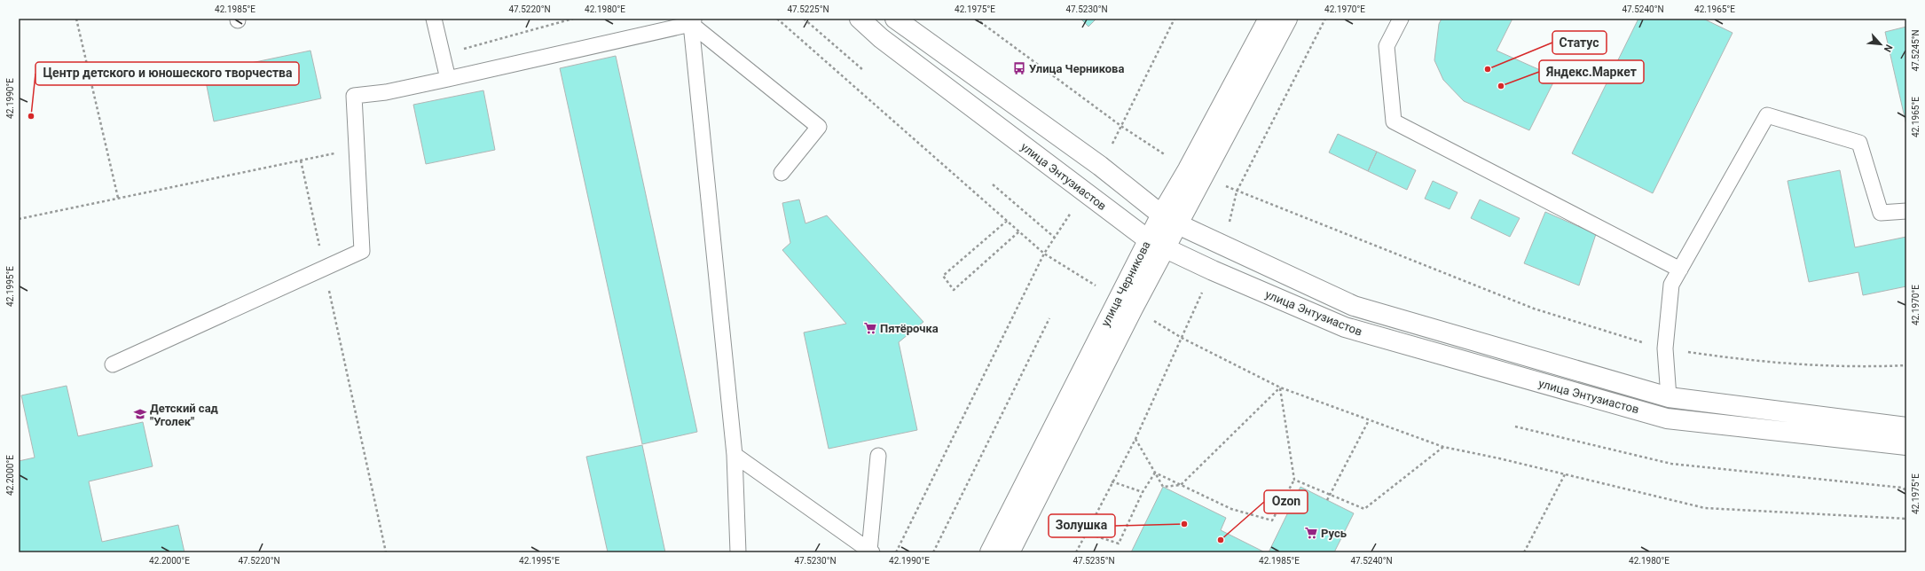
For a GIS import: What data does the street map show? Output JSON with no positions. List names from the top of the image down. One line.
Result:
{"streets":{"street":["улица Энтузиастов","улица Черникова"]},"crossings":[["улица Энтузиастов","улица Черникова"]],"places":{"bus stop":["Улица Черникова"],"other":["Статус","Яндекс.Маркет","Центр детского и юношеского творчества","Золушка","Ozon"],"supermarket":["Пятёрочка","Русь"],"school or university":["Детский сад \"Уголек\""]},"north":"bottom right","coordinates":["42.1985°E","47.5220°N","42.1980°E","47.5225°N","42.1975°E","47.5230°N","42.1970°E","47.5240°N","42.1965°E","47.5245°N","42.1990°E","42.1995°E","42.2000°E","47.5235°N"]}
